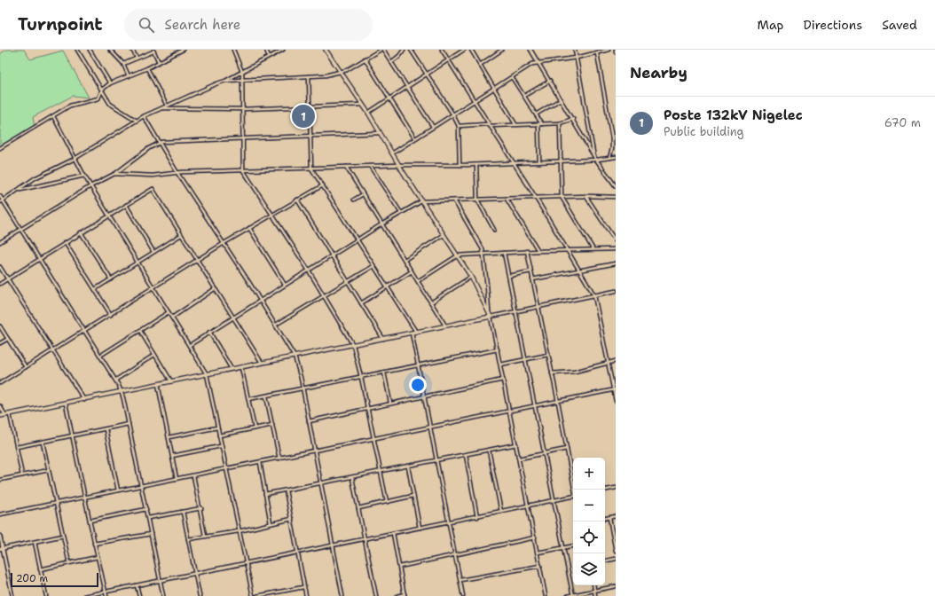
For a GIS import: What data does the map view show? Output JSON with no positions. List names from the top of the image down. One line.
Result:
{"scale_bar":"200 m","page":{"header":"Turnpoint","search":"Search here","nav":["Map","Directions","Saved"],"heading":"Nearby","list":[{"mark":"1","name":"Poste 132kV Nigelec","note":"Public building","value":"670 m"}],"pins":"1","map_buttons":["+","−"],"scale":"200 m"}}
